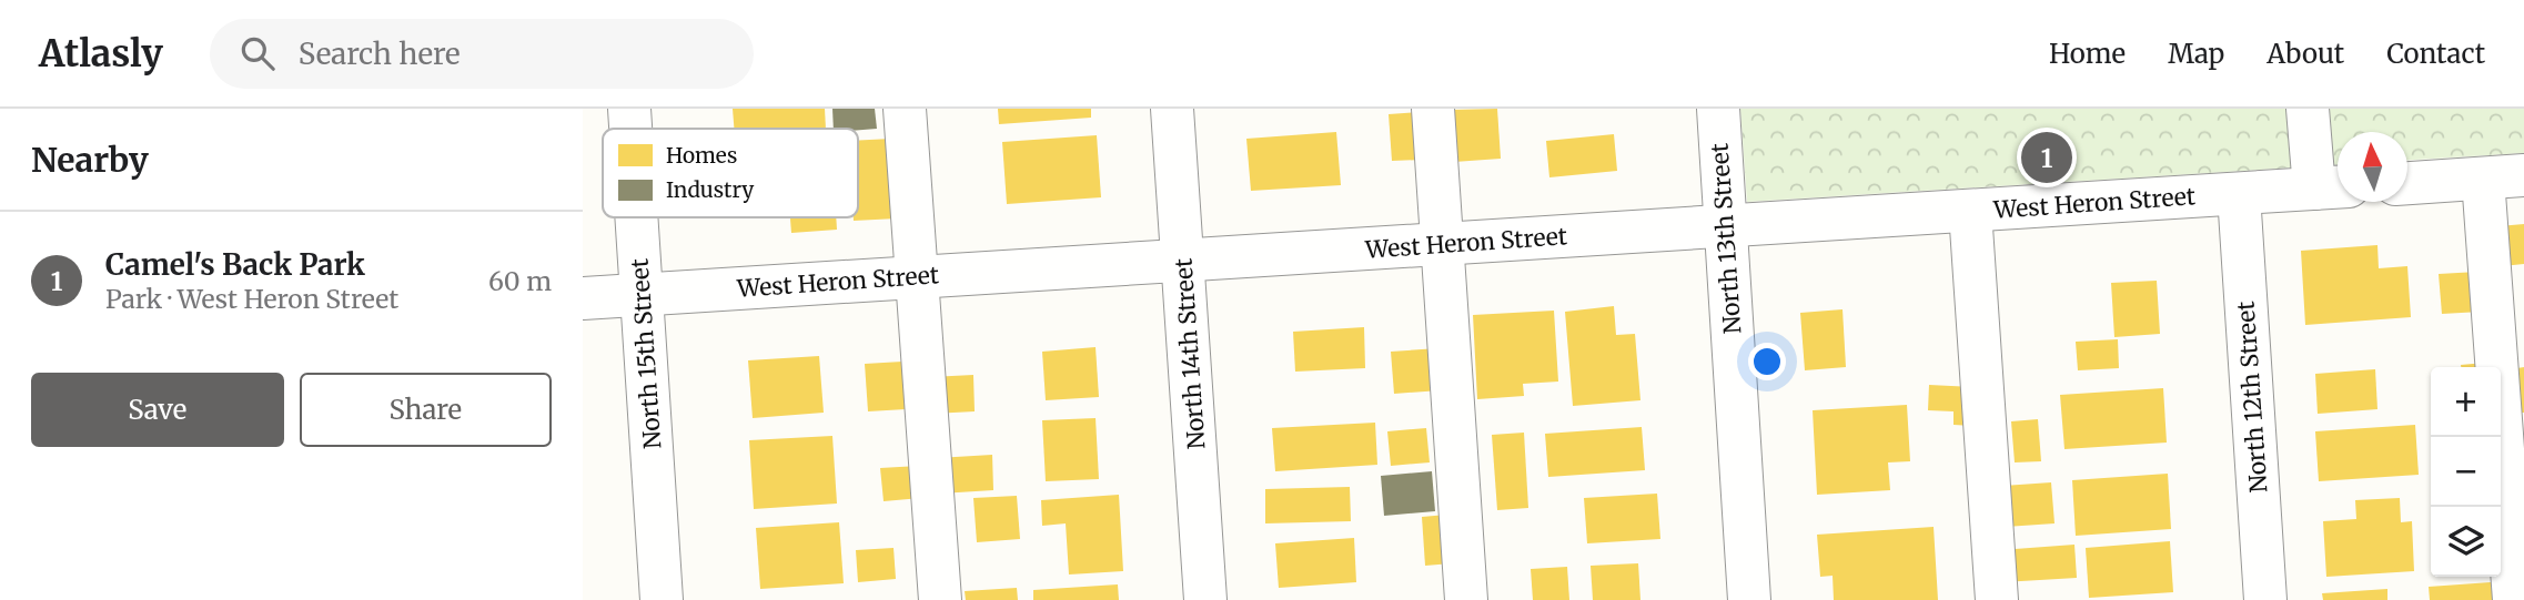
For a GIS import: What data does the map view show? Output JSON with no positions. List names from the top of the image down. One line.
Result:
{"streets":{"street":["West Heron Street","North 13th Street","North 15th Street","North 14th Street","North 12th Street"]},"crossings":[["West Heron Street","North 13th Street"],["West Heron Street","North 15th Street"],["West Heron Street","North 14th Street"],["West Heron Street","North 12th Street"]],"legend":["Homes","Industry"],"north":"top","page":{"header":"Atlasly","search":"Search here","nav":["Home","Map","About","Contact"],"heading":"Nearby","pins":"1","list":[{"mark":"1","name":"Camel's Back Park","note":"Park · West Heron Street","value":"60 m"}],"buttons":["Save","Share"],"map_buttons":["+","−"]}}
